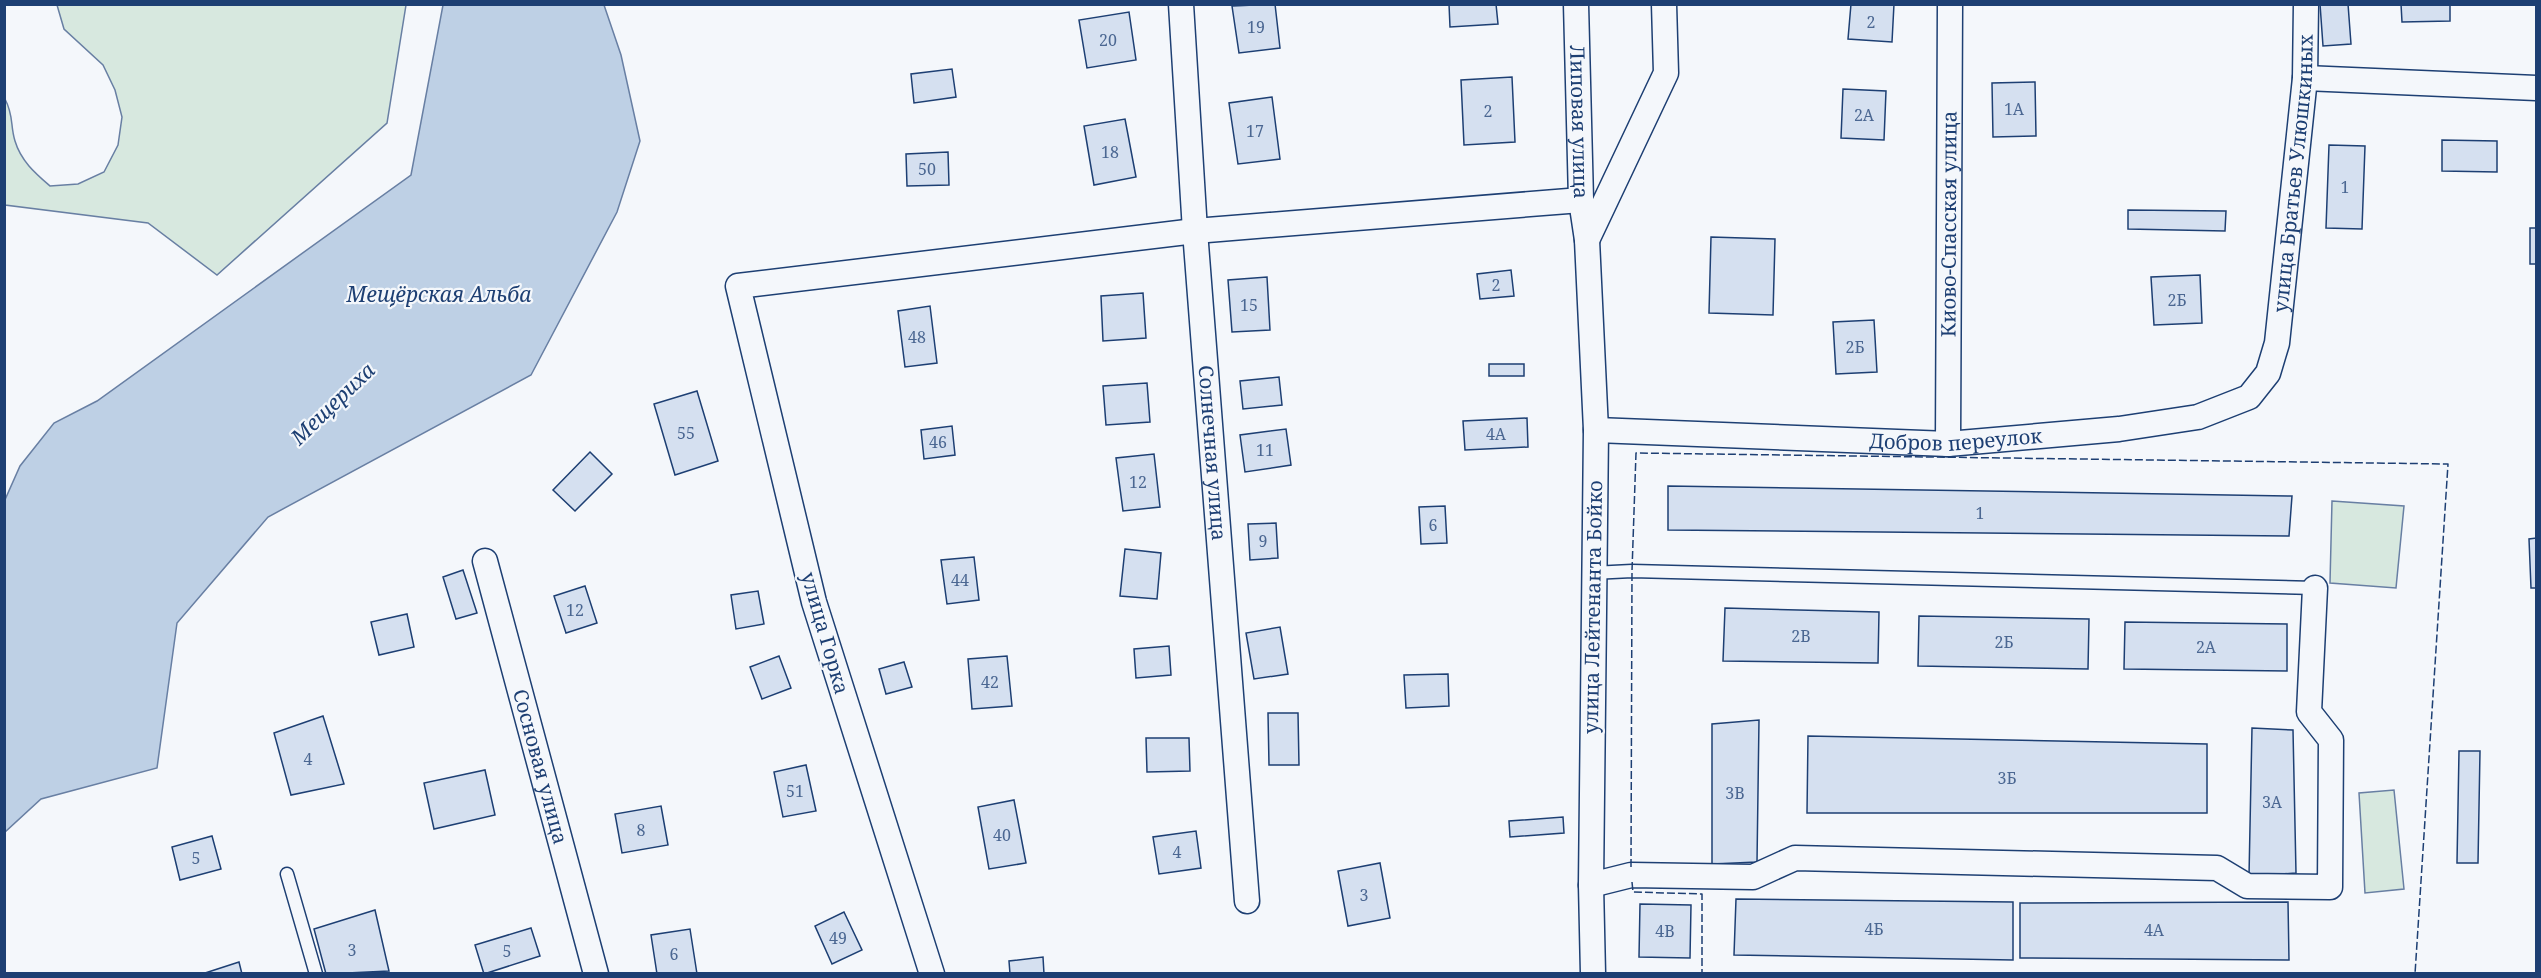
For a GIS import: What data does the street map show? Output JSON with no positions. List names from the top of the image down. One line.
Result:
{"streets":{"street":["Липовая улица","улица Братьев Улюшкиных","Киово-Спасская улица","Добров переулок","Солнечная улица","улица Лейтенанта Бойко","улица Горка","Сосновая улица"]},"crossings":[["Липовая улица","улица Лейтенанта Бойко"],["улица Братьев Улюшкиных","Добров переулок"],["Киово-Спасская улица","Добров переулок"],["Добров переулок","улица Лейтенанта Бойко"],["Солнечная улица","улица Горка"]],"water":["Мещёрская Альба","Мещериха"],"house_numbers":["2","19","20","1А","2","2А","17","18","50","1","2","2Б","15","48","2Б","55","4А","46","11","12","1","6","9","44","12","2В","2Б","2А","42","4","3Б","51","3В","3А","8","40","4","5","3","4Б","4А","4В","49","3","5","6"]}
